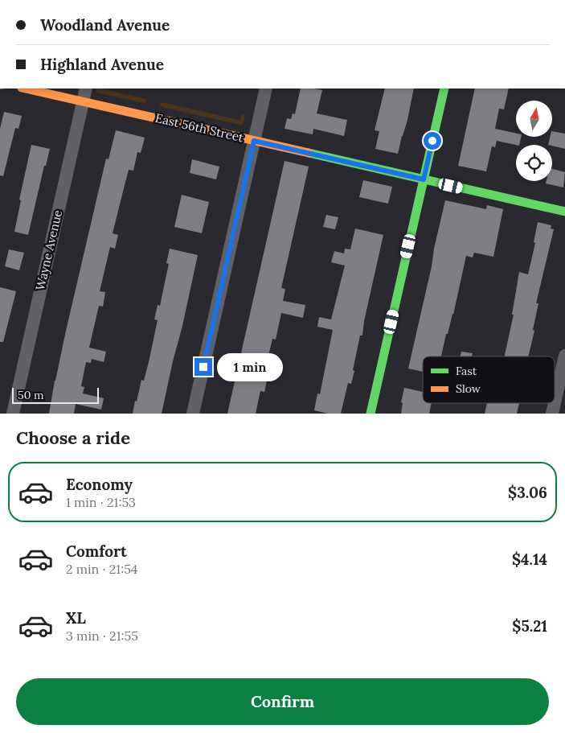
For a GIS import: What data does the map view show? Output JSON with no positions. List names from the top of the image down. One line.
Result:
{"streets":{"street":["East 56th Street","Wayne Avenue"]},"crossings":[["East 56th Street","Wayne Avenue"]],"legend":["Fast","Slow"],"scale_bar":"50 m","north":"top","page":{"banner":["Woodland Avenue","Highland Avenue"],"bubble":"1 min","scale":"50 m","heading":"Choose a ride","list":[{"name":"Economy","note":"1 min · 21:53","value":"$3.06"},{"name":"Comfort","note":"2 min · 21:54","value":"$4.14"},{"name":"XL","note":"3 min · 21:55","value":"$5.21"}],"buttons":"Confirm"}}
